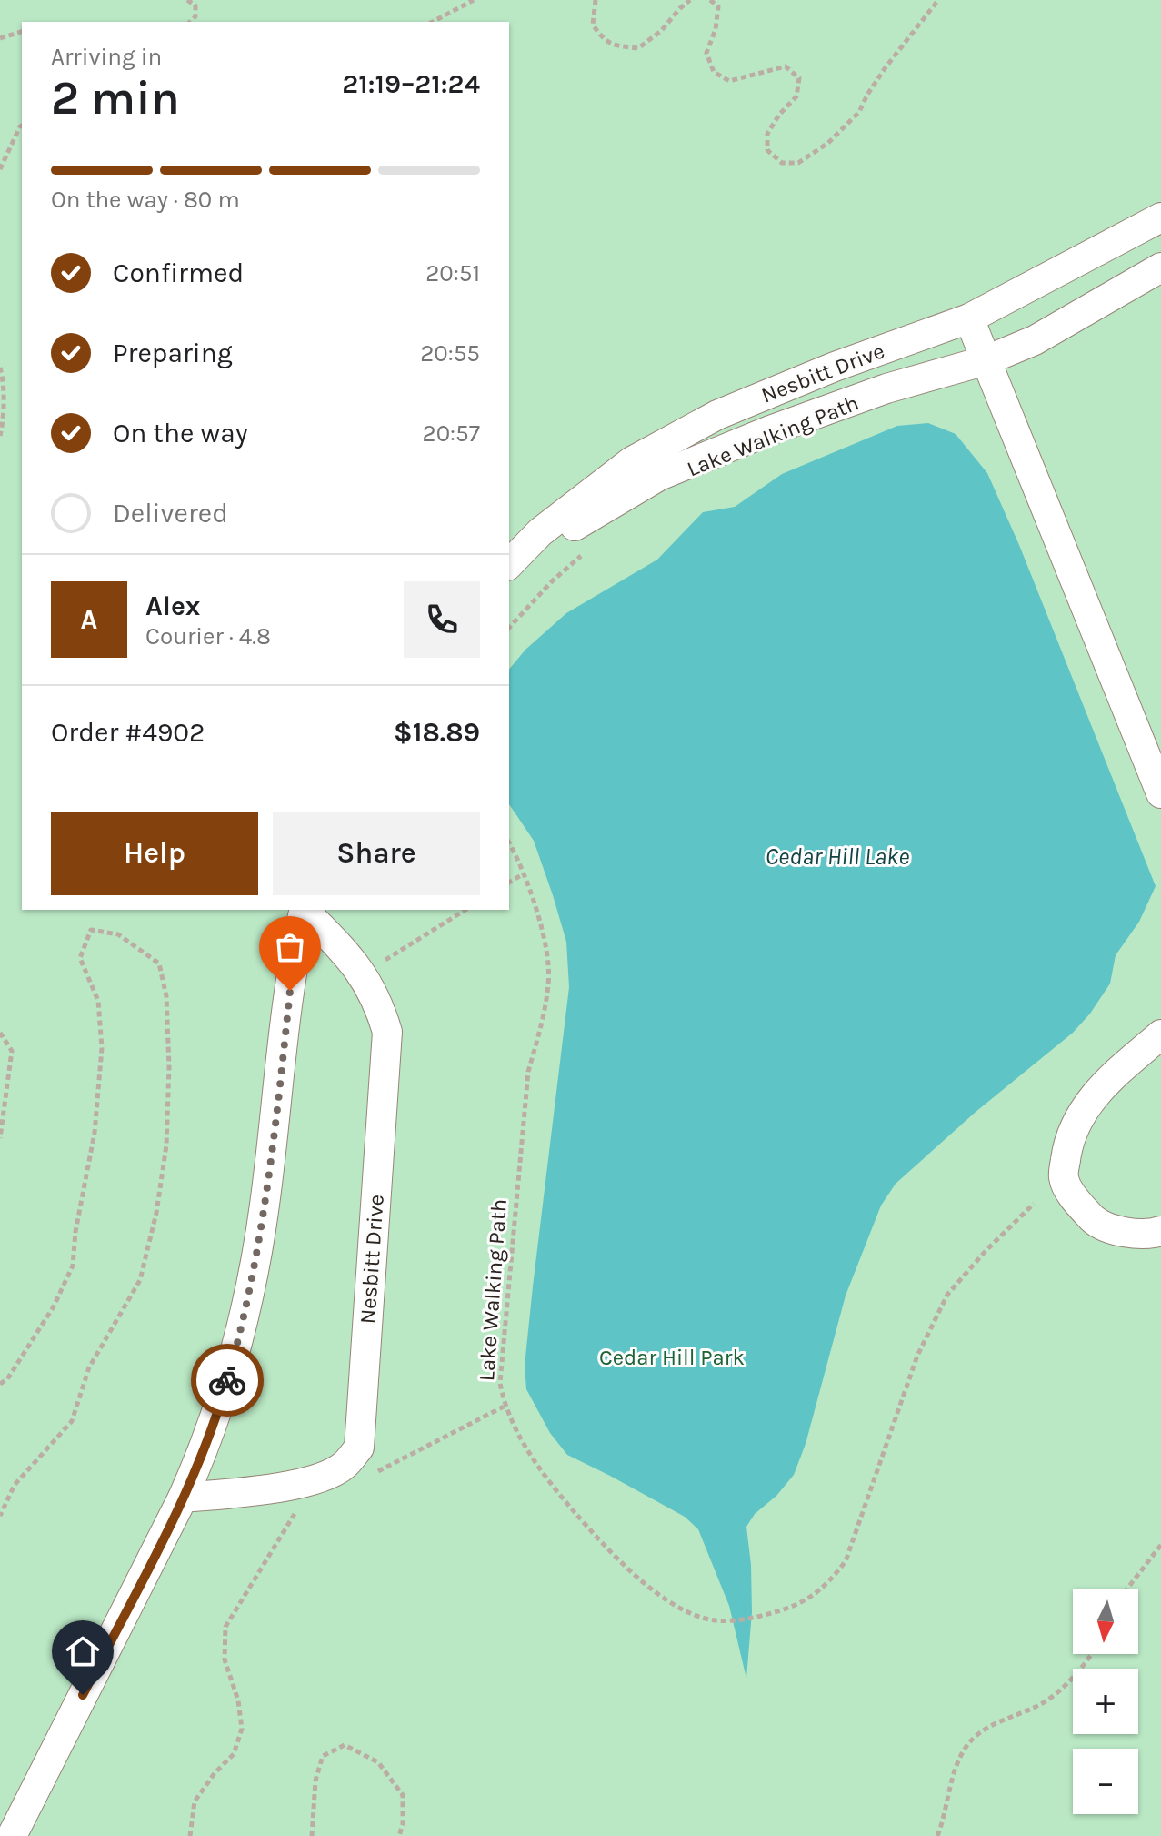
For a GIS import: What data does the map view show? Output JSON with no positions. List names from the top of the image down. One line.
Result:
{"streets":{"street":["Nesbitt Drive"],"path":["Lake Walking Path"]},"water":["Cedar Hill Lake"],"parks":["Cedar Hill Park"],"north":"bottom","page":{"heading":["2 min","Arriving in","21:19–21:24"],"panel":["Alex","Courier · 4.8","Order #4902","$18.89"],"bar":"On the way · 80 m","list":[["Confirmed","20:51"],["Preparing","20:55"],["On the way","20:57"],"Delivered"],"round":"A","buttons":["Help","Share"],"map_buttons":["+","−"]}}
